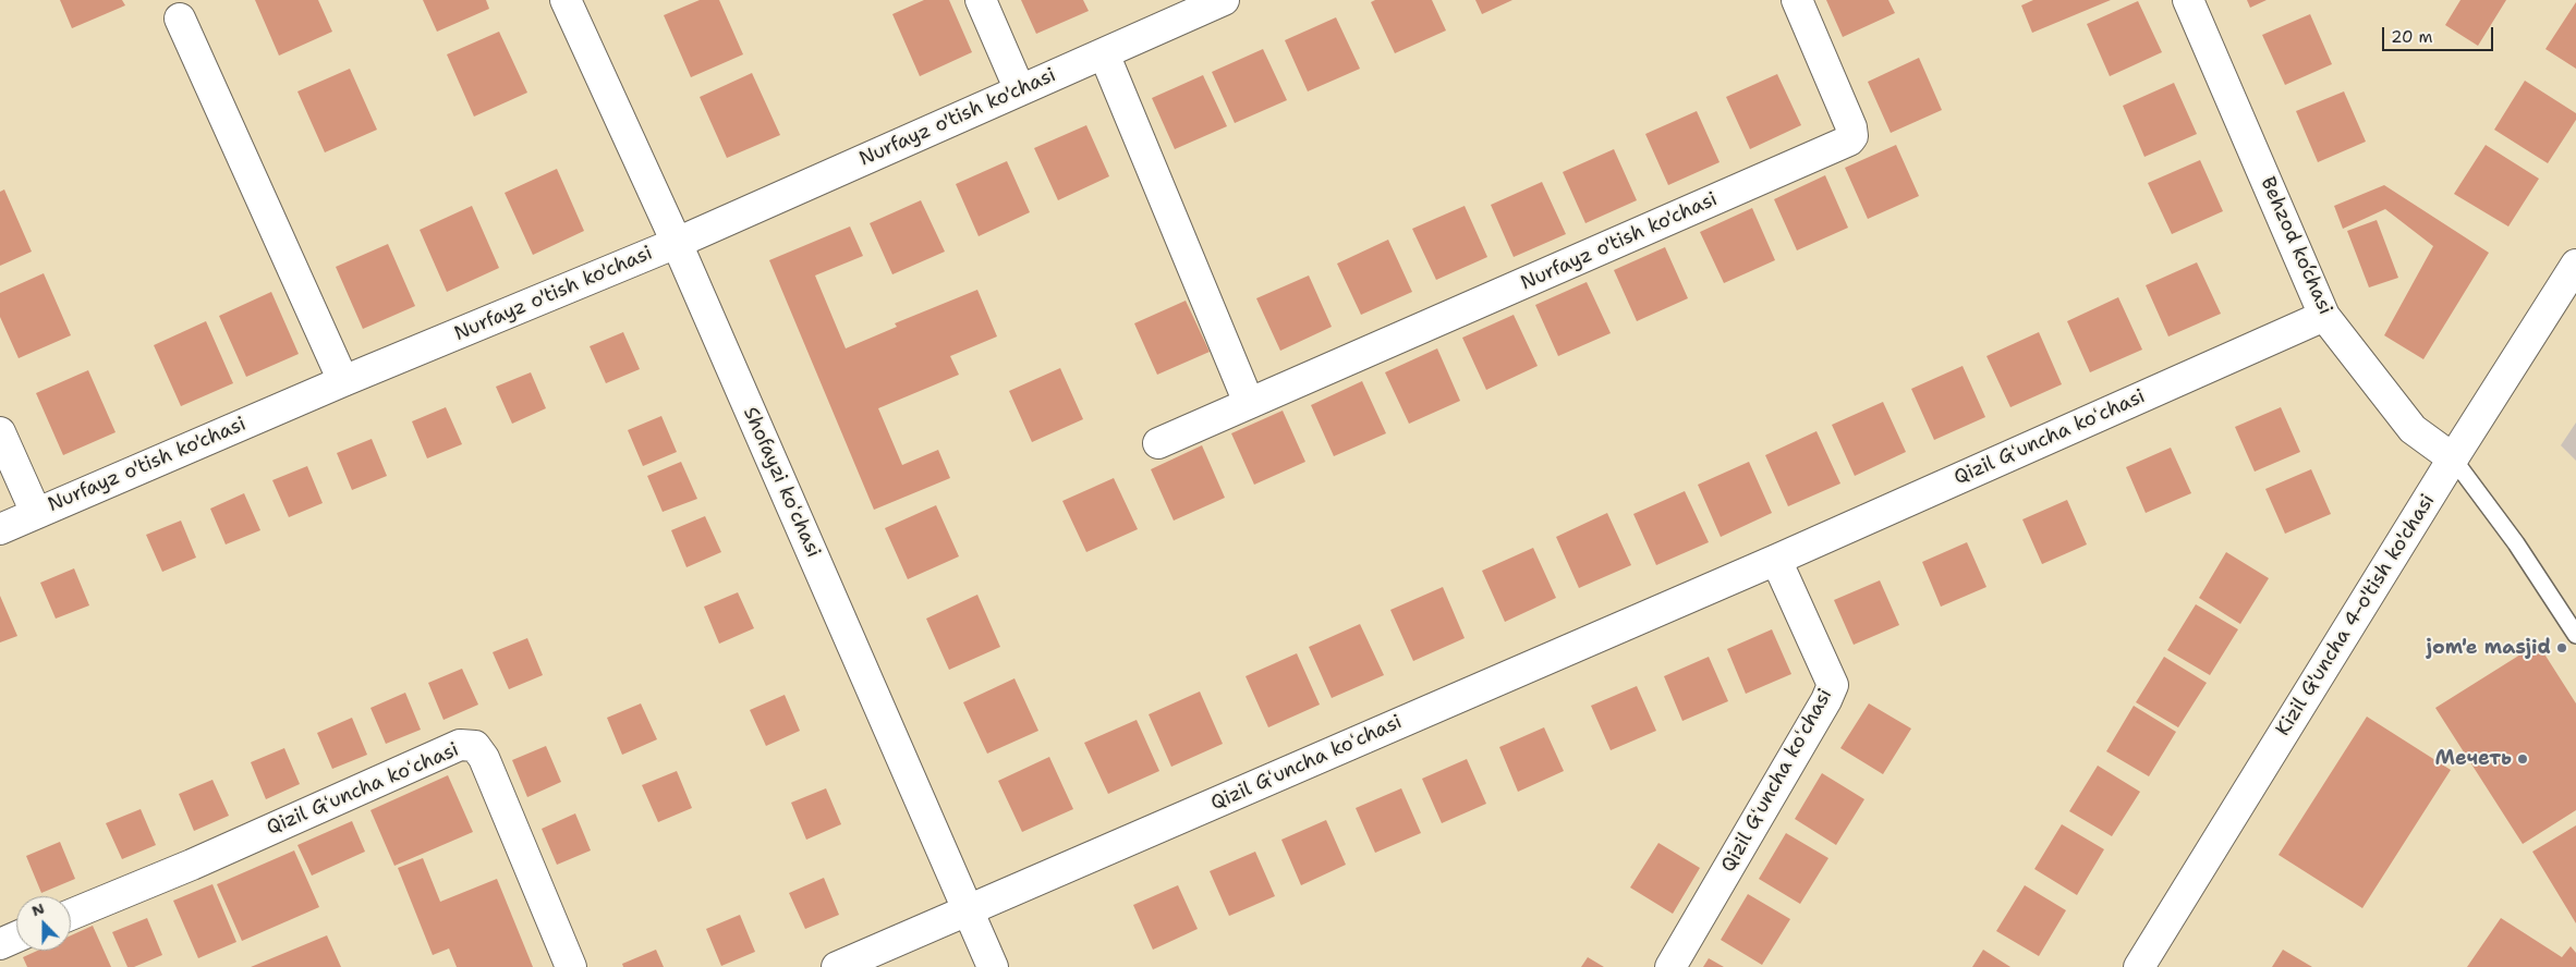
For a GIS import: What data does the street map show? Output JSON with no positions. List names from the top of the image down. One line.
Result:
{"streets":{"street":["Nurfayz o'tish ko'chasi","Behzod ko‘chasi","Qizil Gʻuncha koʻchasi","Shofayzi koʻchasi","Kizil G'uncha 4-o'tish ko'chasi"]},"crossings":[["Nurfayz o'tish ko'chasi","Shofayzi koʻchasi"],["Behzod ko‘chasi","Qizil Gʻuncha koʻchasi"],["Behzod ko‘chasi","Kizil G'uncha 4-o'tish ko'chasi"],["Qizil Gʻuncha koʻchasi","Shofayzi koʻchasi"]],"places":["jom'e masjid","Мечеть"],"scale_bar":"20 m","north":"top"}
